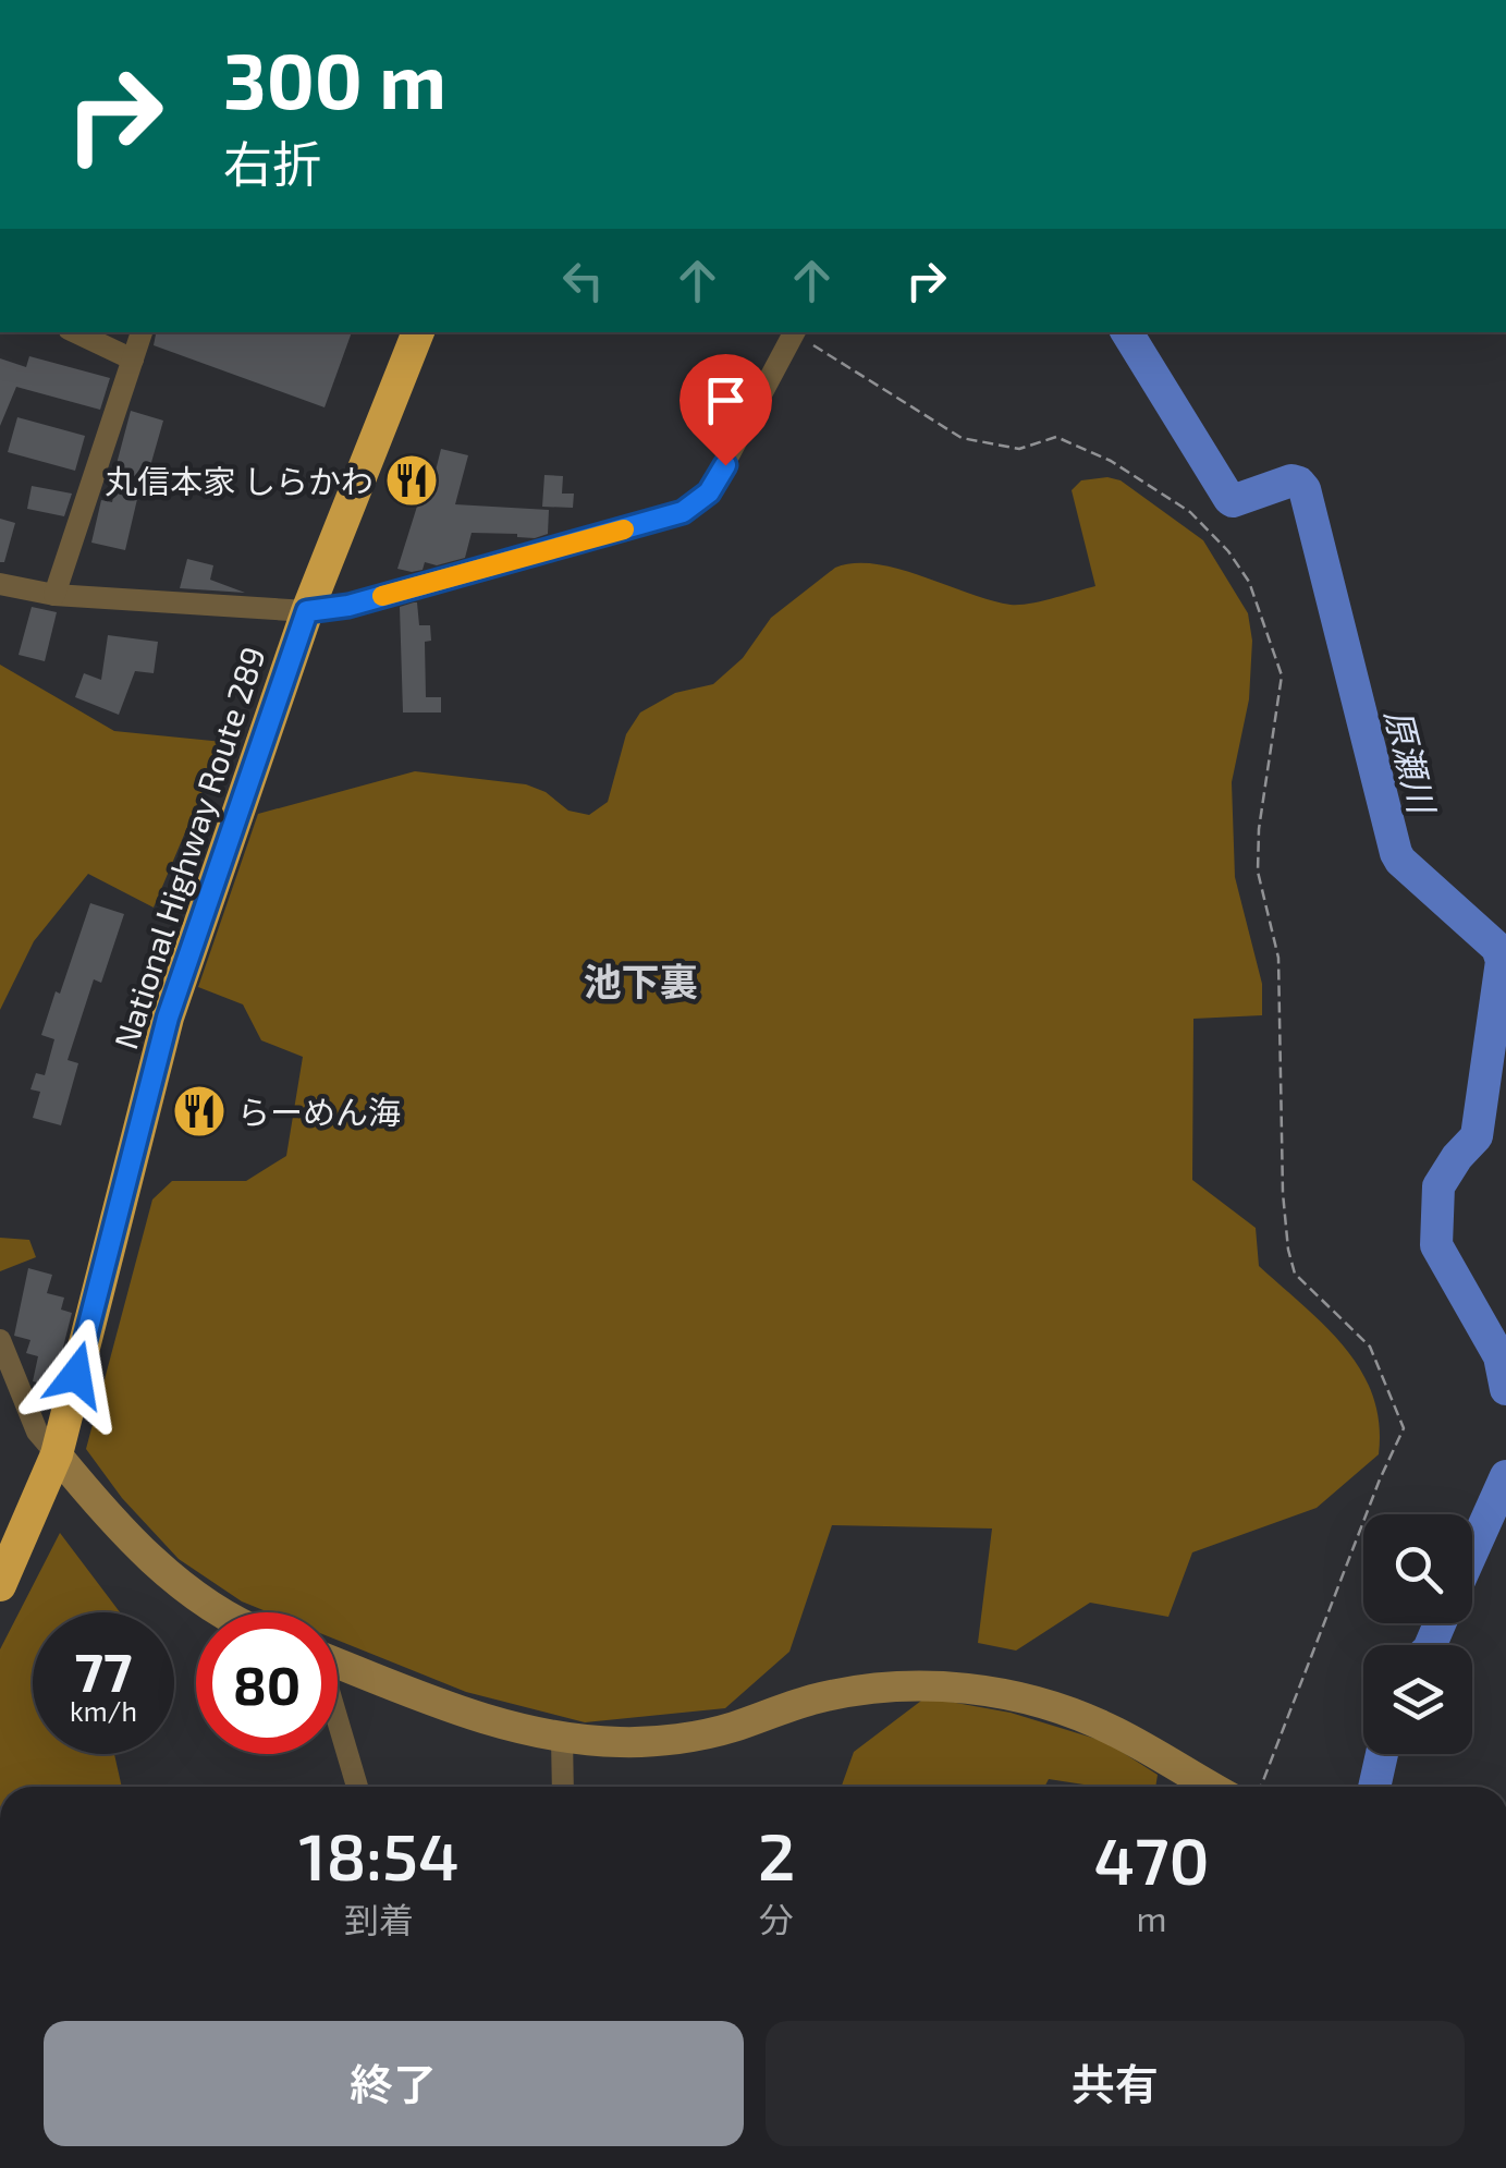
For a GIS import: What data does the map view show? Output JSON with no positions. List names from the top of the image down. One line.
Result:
{"streets":{"highway":["National Highway Route 289"]},"districts":["池下裏"],"water":["原瀬川"],"places":{"restaurant":["丸信本家 しらかわ","らーめん海"]},"page":{"turn":["300 m","右折"],"speed":"77 km/h","limit":"80","eta":["18:54","到着","2","分","470","m"],"buttons":["終了","共有"]}}
